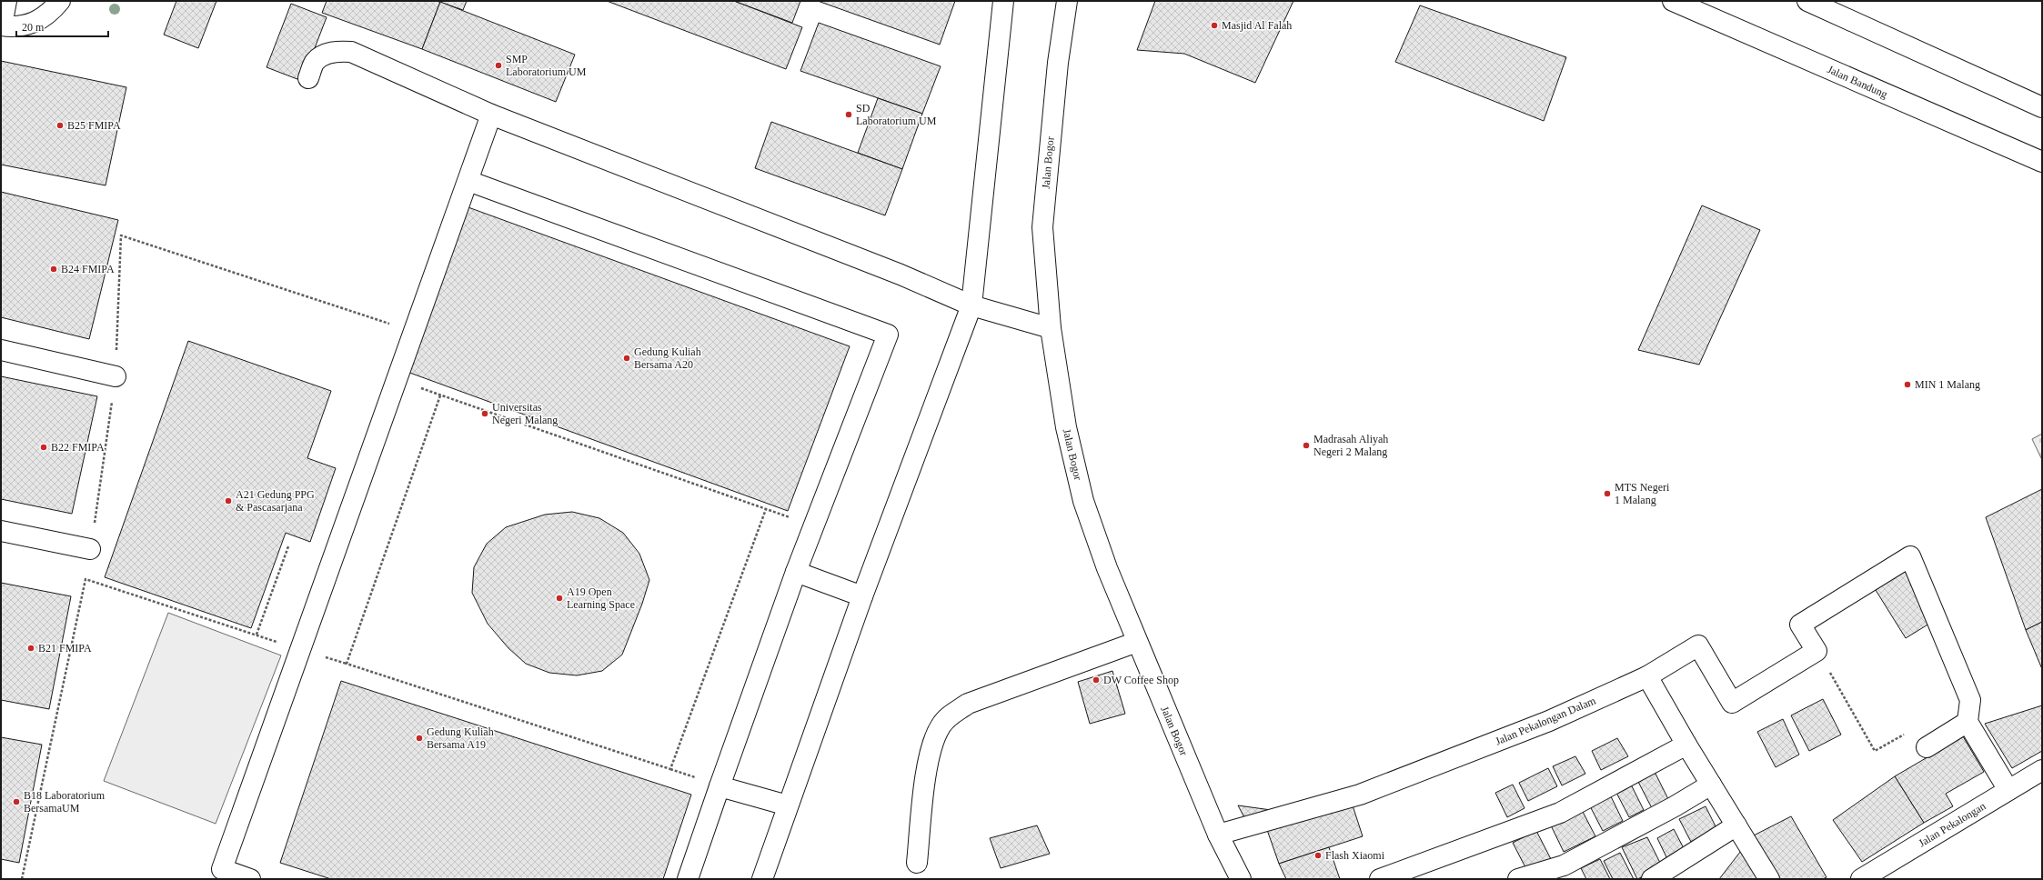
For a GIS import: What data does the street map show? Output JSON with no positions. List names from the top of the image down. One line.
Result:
{"streets":{"main road":["Jalan Bandung","Jalan Bogor","Jalan Pekalongan Dalam","Jalan Pekalongan"]},"crossings":[["Jalan Bogor","Jalan Pekalongan Dalam"]],"places":["Masjid Al Falah","SMP Laboratorium UM","SD Laboratorium UM","B25 FMIPA","B24 FMIPA","Gedung Kuliah Bersama A20","MIN 1 Malang","Universitas Negeri Malang","Madrasah Aliyah Negeri 2 Malang","B22 FMIPA","MTS Negeri 1 Malang","A21 Gedung PPG & Pascasarjana","A19 Open Learning Space","B21 FMIPA","DW Coffee Shop","Gedung Kuliah Bersama A19","B18 Laboratorium BersamaUM","Flash Xiaomi"],"scale_bar":"20 m"}
